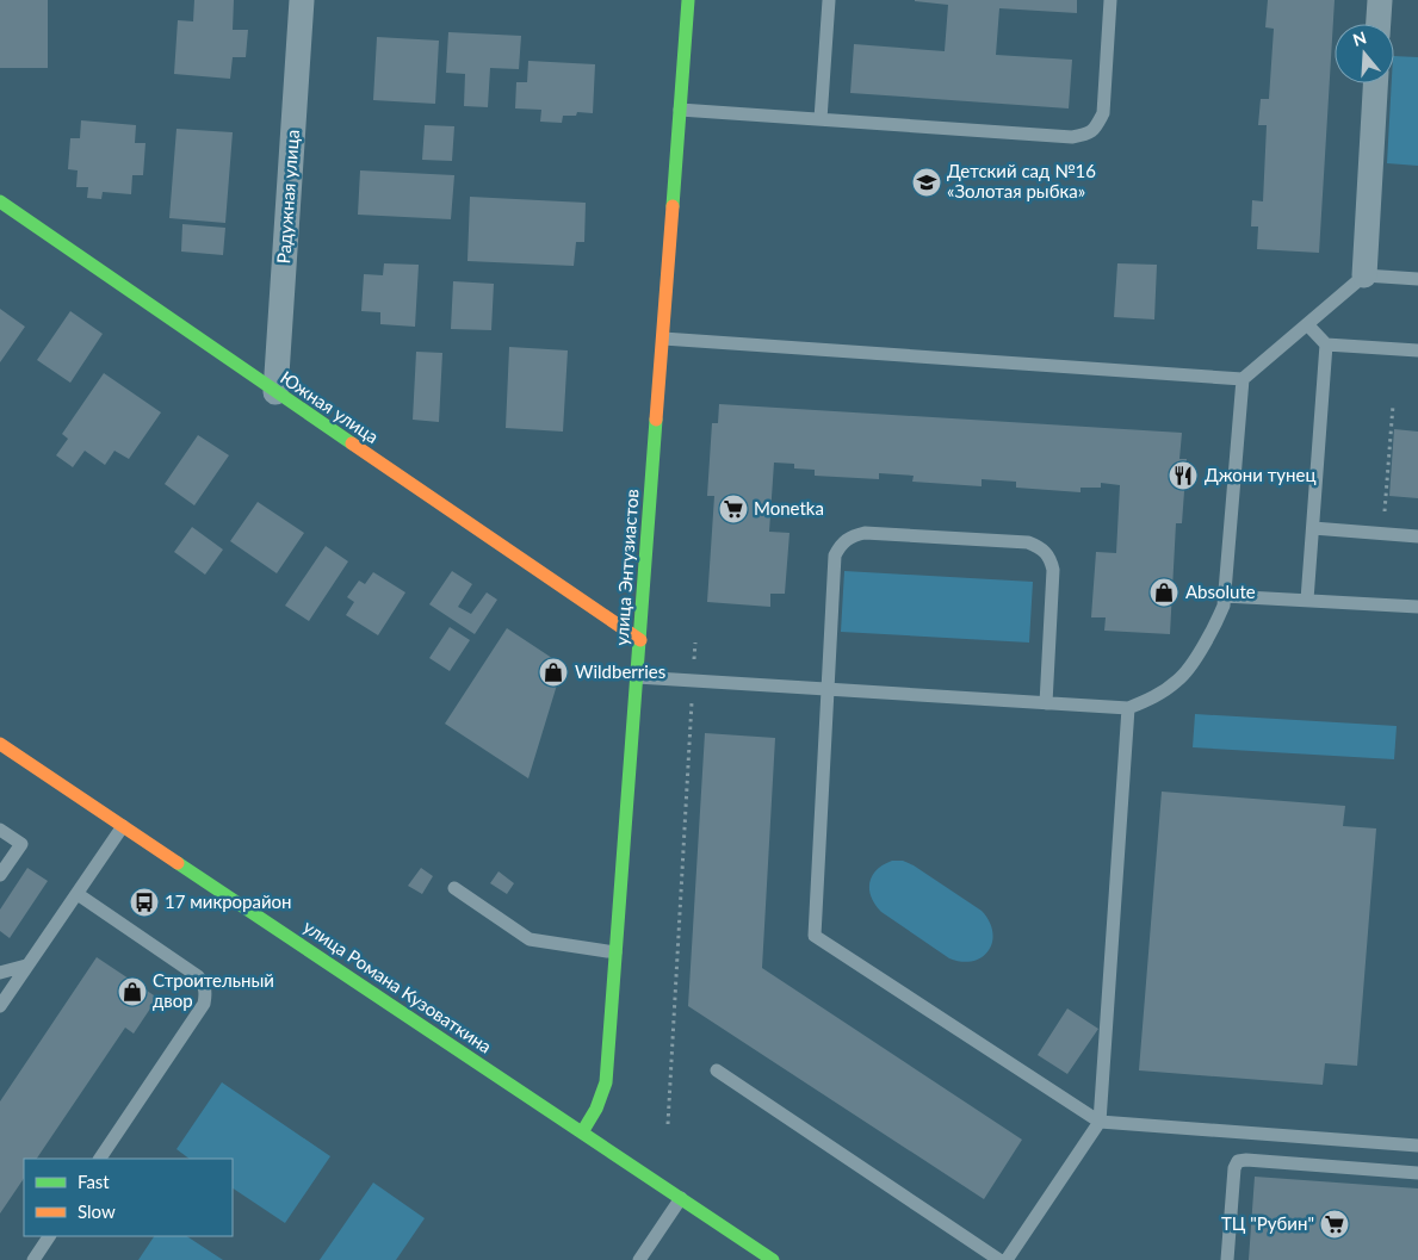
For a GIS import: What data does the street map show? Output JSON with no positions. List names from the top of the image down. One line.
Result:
{"streets":{"street":["Радужная улица","Южная улица","улица Энтузиастов","улица Романа Кузоваткина"]},"crossings":[["Радужная улица","Южная улица"],["Южная улица","улица Энтузиастов"],["улица Энтузиастов","улица Романа Кузоваткина"]],"places":{"school or university":["Детский сад №16 «Золотая рыбка»"],"restaurant":["Джони тунец"],"supermarket":["Monetka","ТЦ \"Рубин\""],"shop":["Absolute","Wildberries","Строительный двор"],"bus stop":["17 микрорайон"]},"legend":["Fast","Slow"],"north":"top"}
